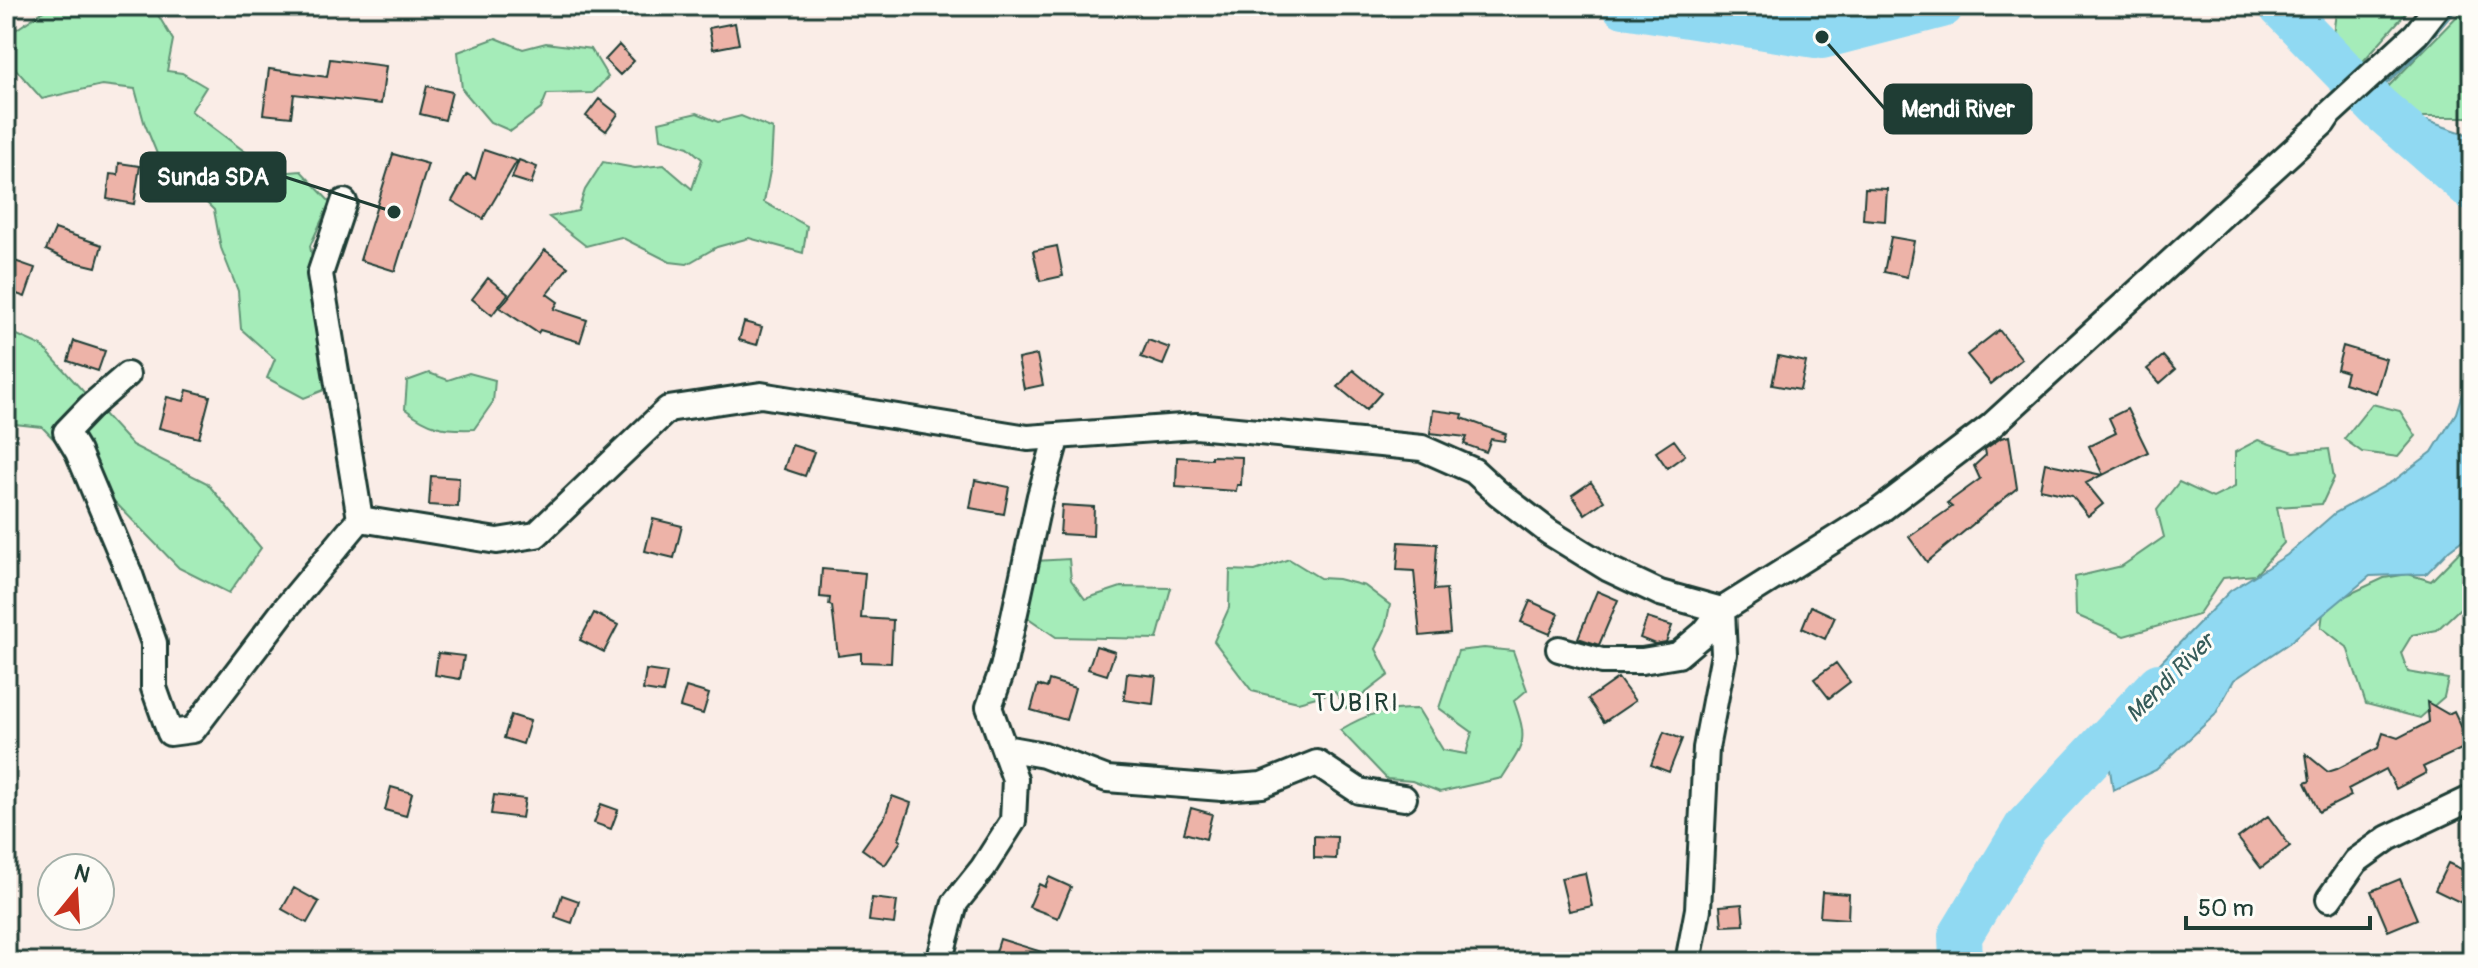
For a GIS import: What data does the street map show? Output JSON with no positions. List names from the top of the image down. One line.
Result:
{"districts":["TUBIRI"],"water":["Mendi River"],"places":["Mendi River","Sunda SDA"],"scale_bar":"50 m","north":"top"}
